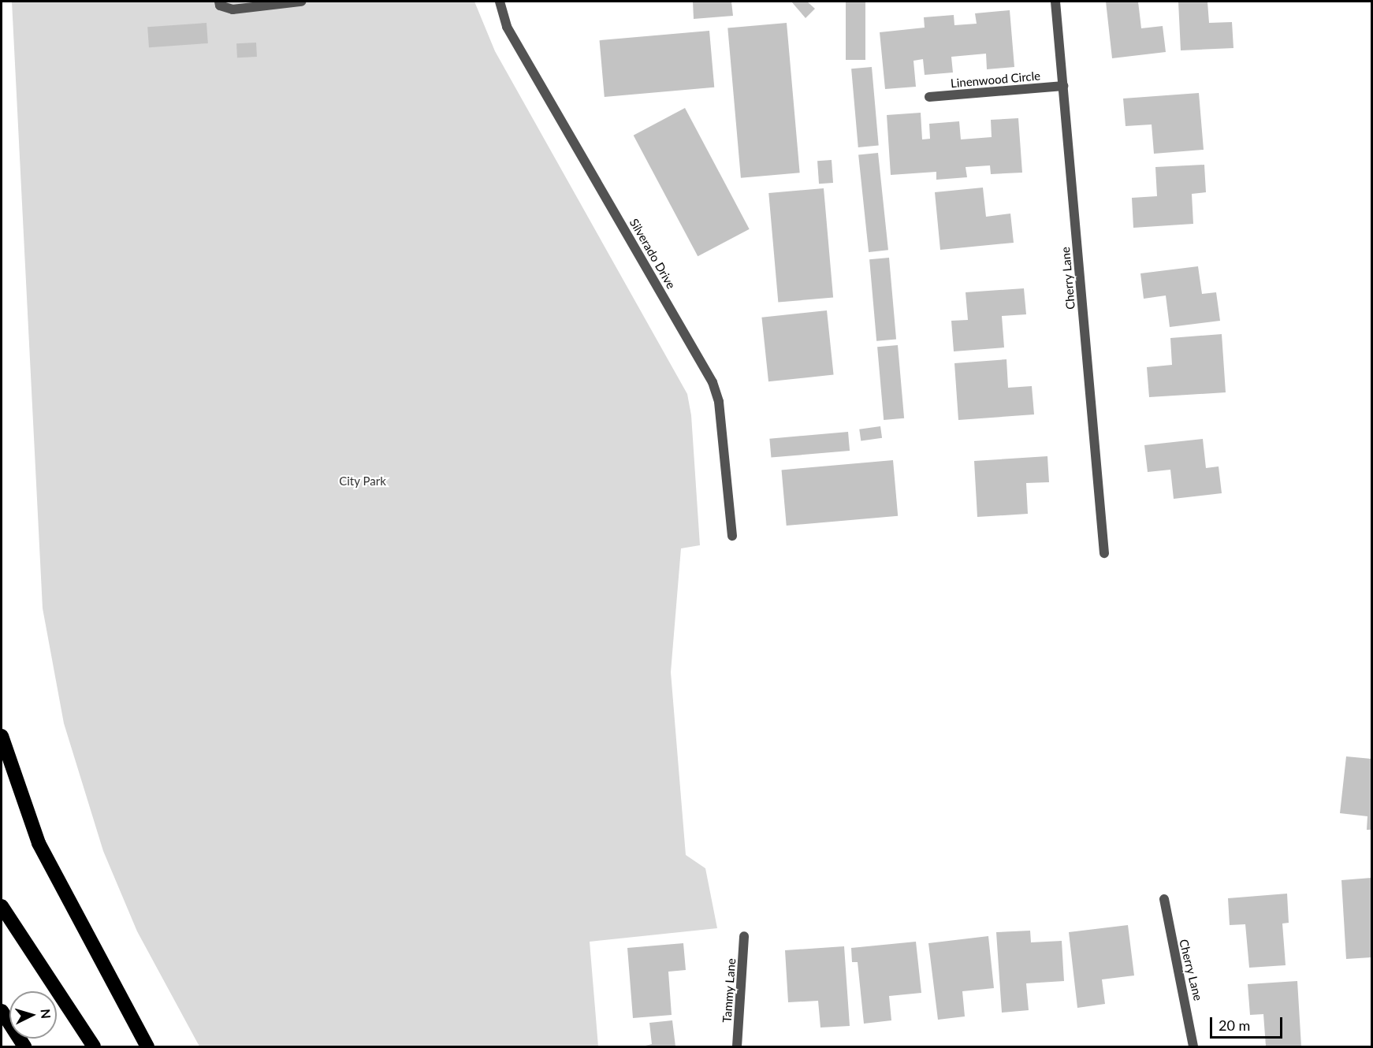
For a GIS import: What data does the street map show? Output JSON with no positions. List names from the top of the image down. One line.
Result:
{"streets":{"street":["Linenwood Circle","Silverado Drive","Cherry Lane","Tammy Lane"]},"crossings":[["Linenwood Circle","Cherry Lane"]],"parks":["City Park"],"scale_bar":"20 m","north":"right"}
